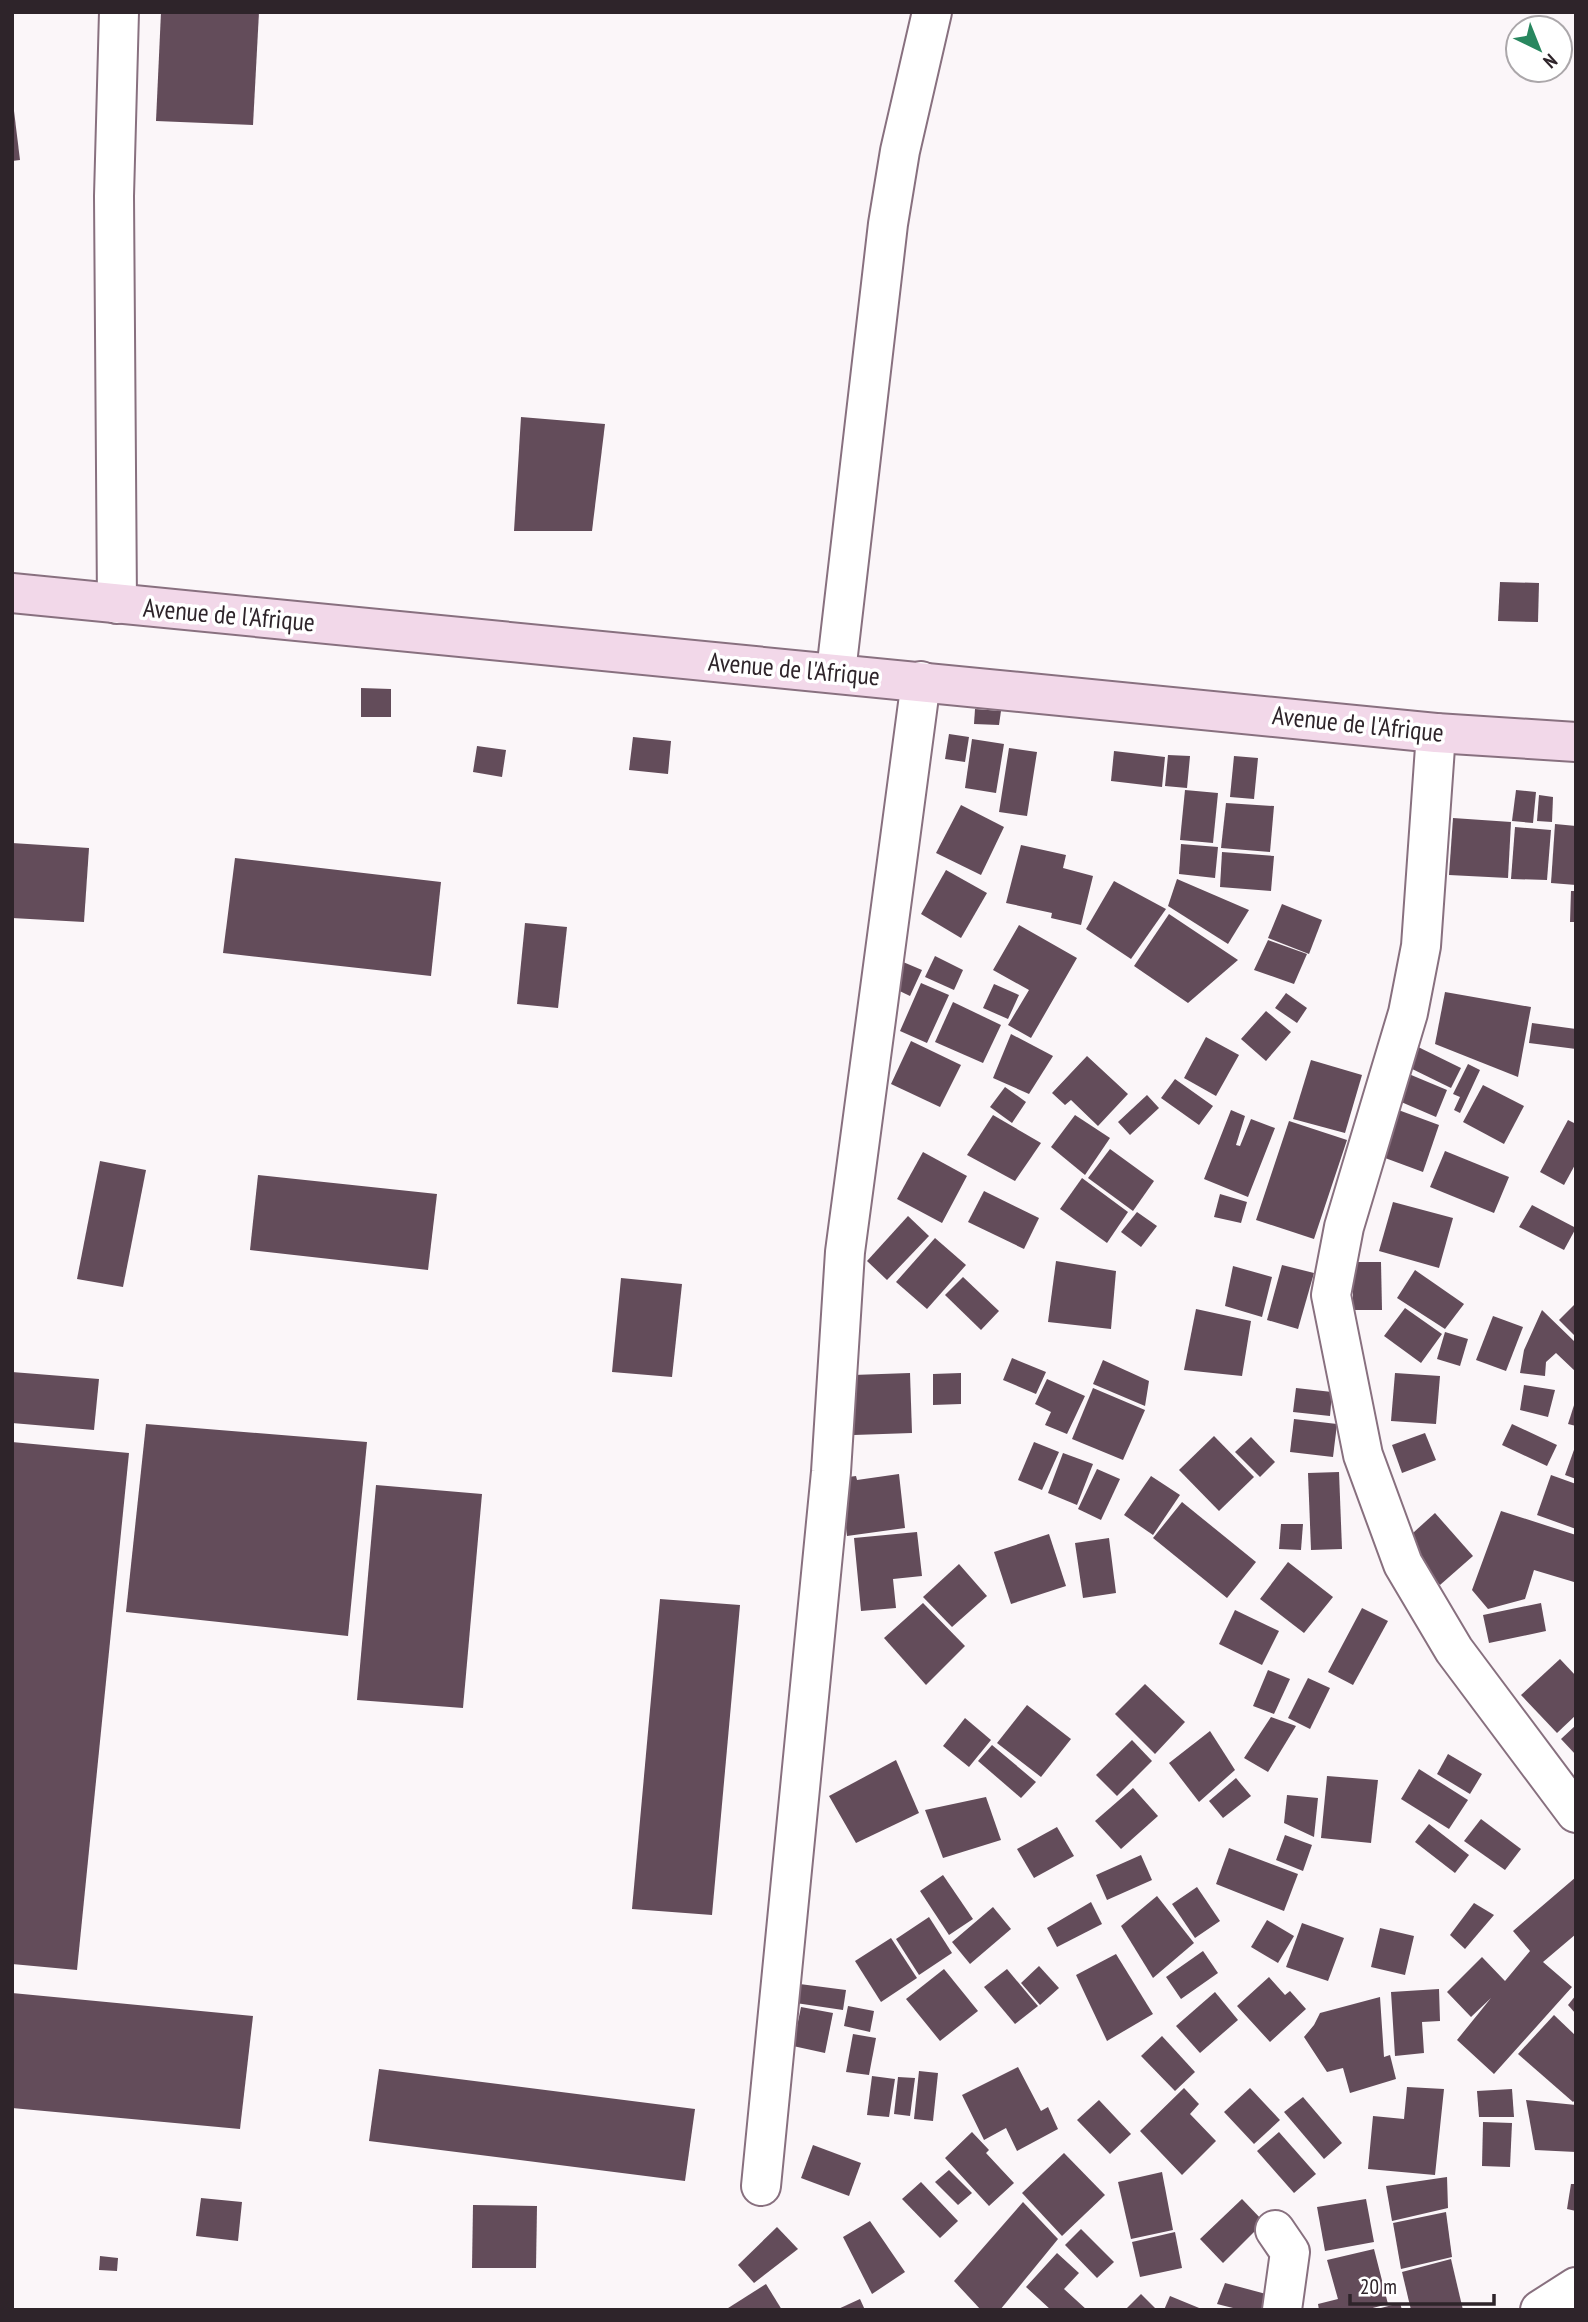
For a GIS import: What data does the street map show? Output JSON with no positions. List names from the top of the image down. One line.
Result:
{"streets":{"main road":["Avenue de l'Afrique"]},"scale_bar":"20 m","north":"bottom right"}
